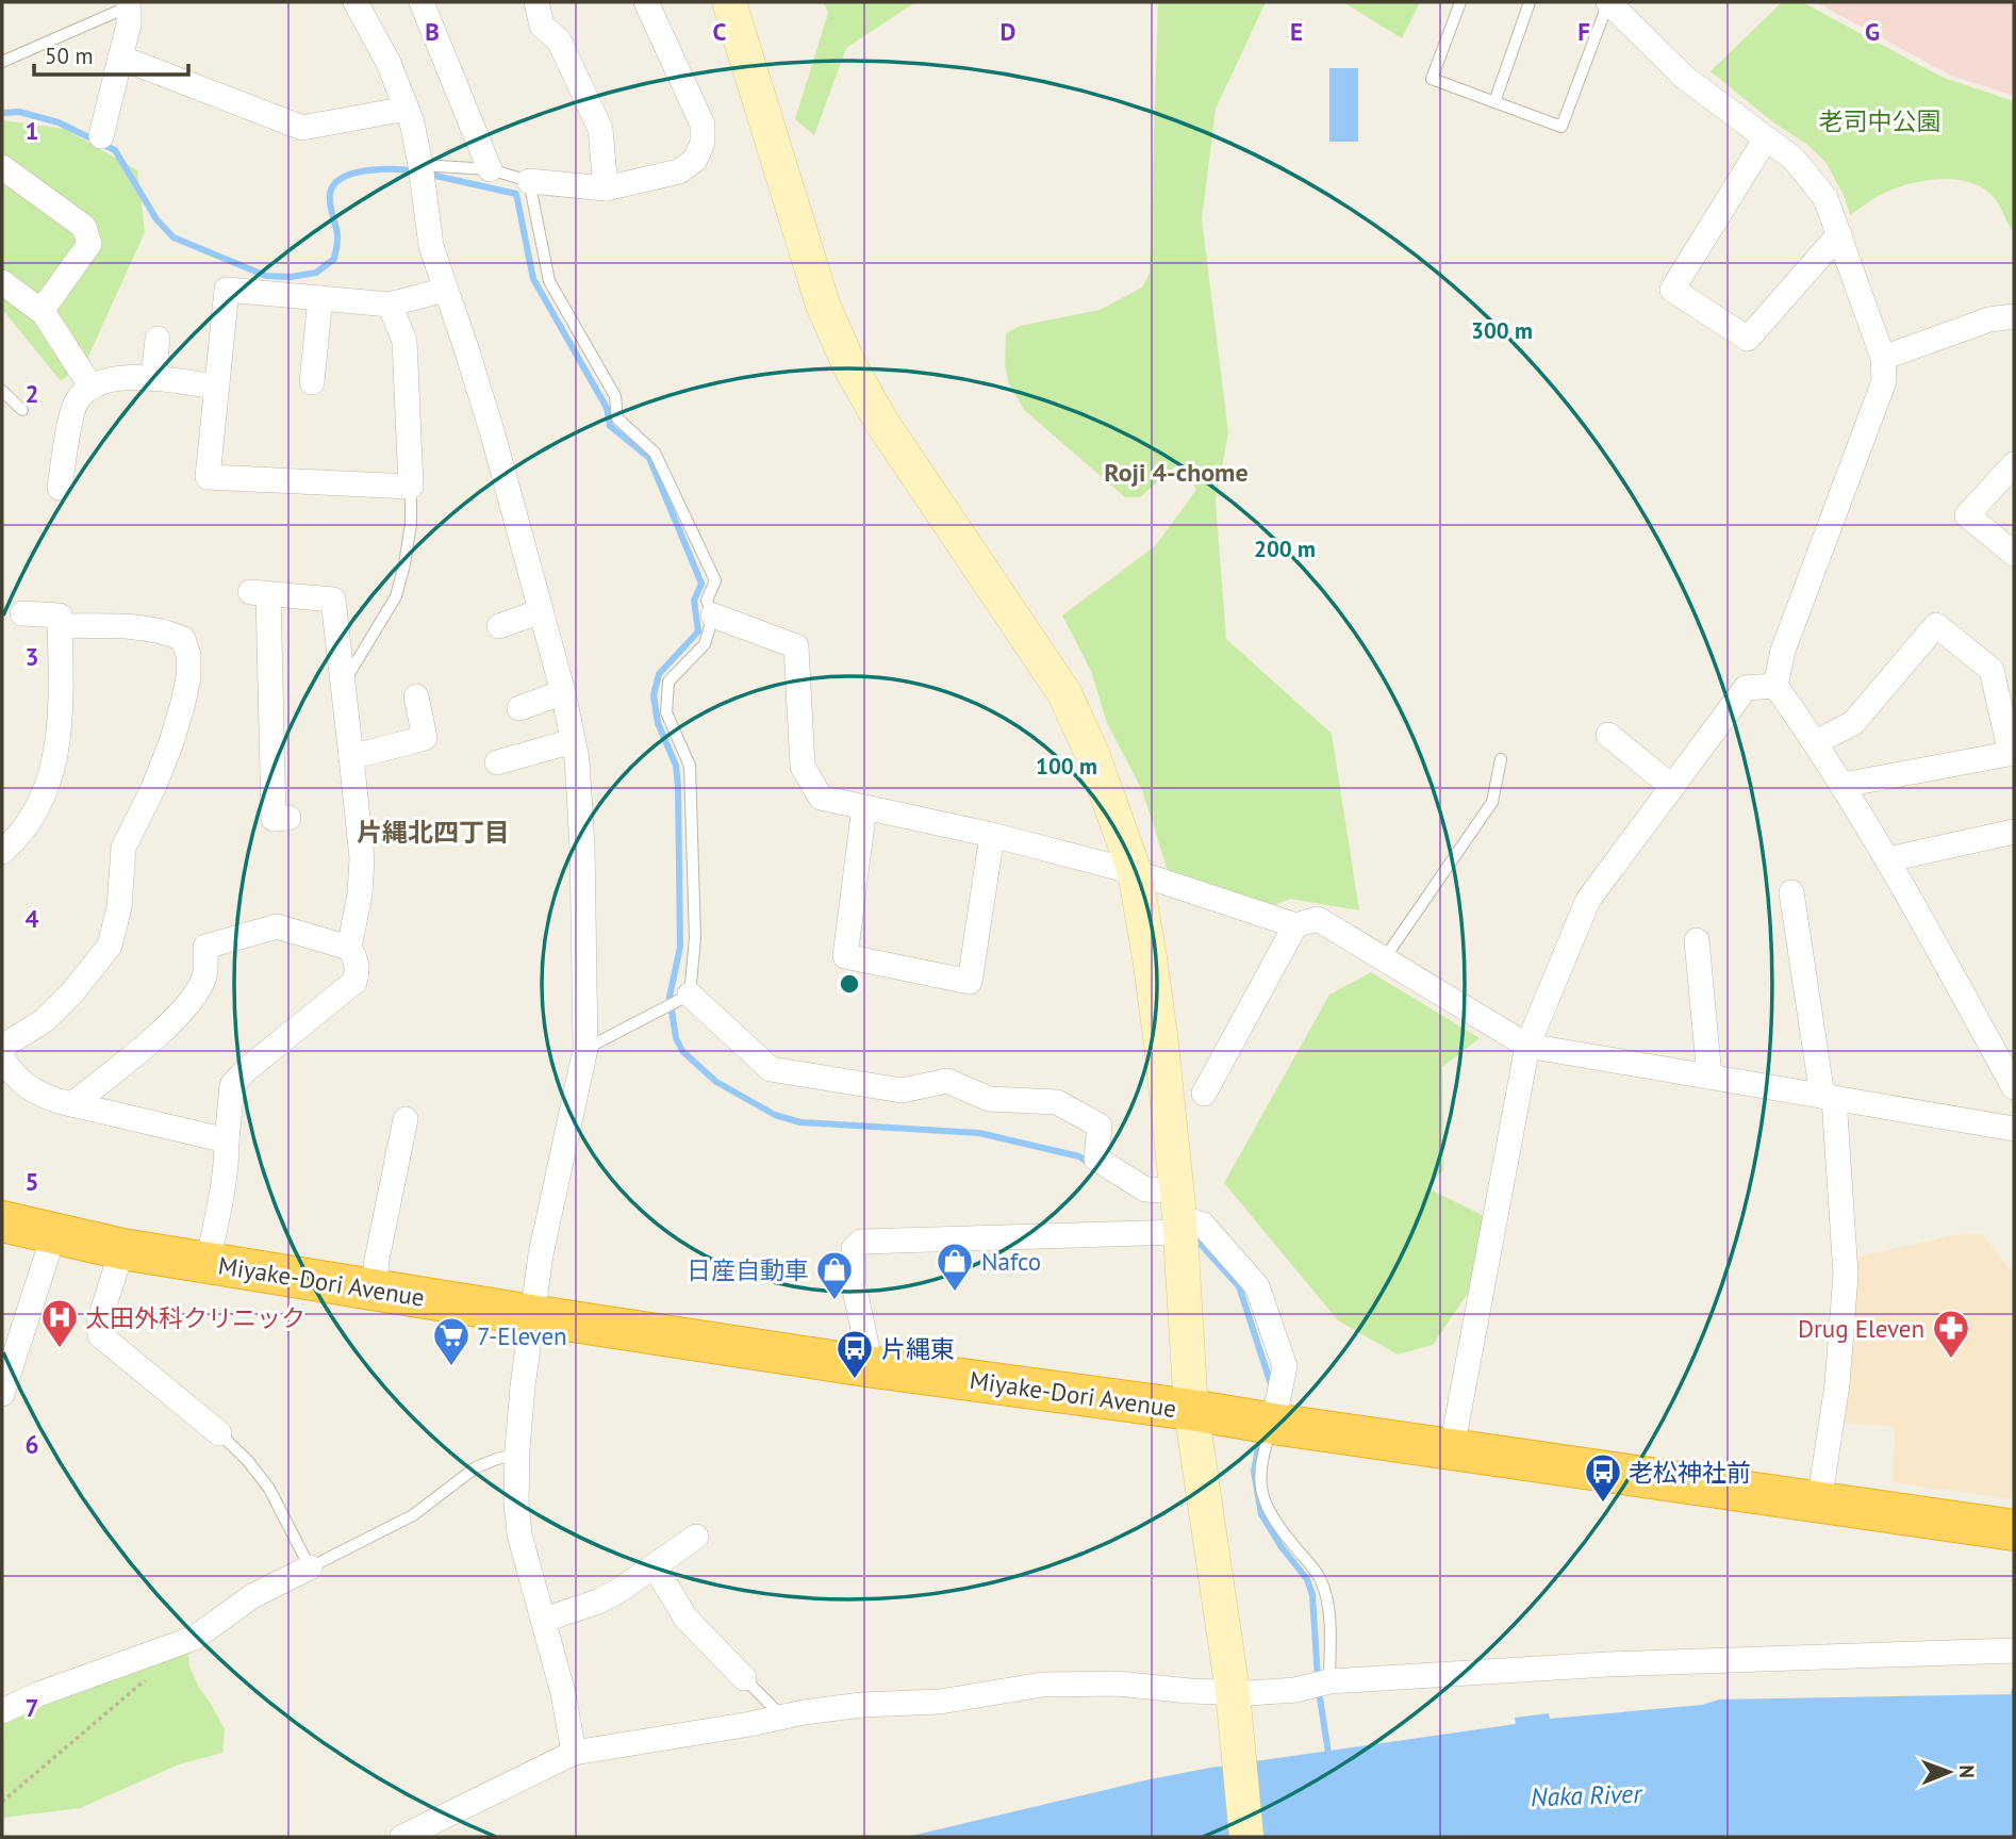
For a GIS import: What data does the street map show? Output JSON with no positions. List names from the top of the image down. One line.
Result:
{"streets":{"highway":["Miyake-Dori Avenue"]},"districts":["Roji 4-chome","片縄北四丁目"],"water":["Naka River"],"parks":["老司中公園"],"places":{"shop":["Nafco","日産自動車"],"hospital":["太田外科クリニック"],"pharmacy":["Drug Eleven"],"supermarket":["7-Eleven"],"bus stop":["片縄東","老松神社前"]},"scale_bar":"50 m","north":"right","grid":{"columns":["B","C","D","E","F","G"],"rows":["1","2","3","4","5","6","7"]},"rings":["300 m","200 m","100 m"]}
